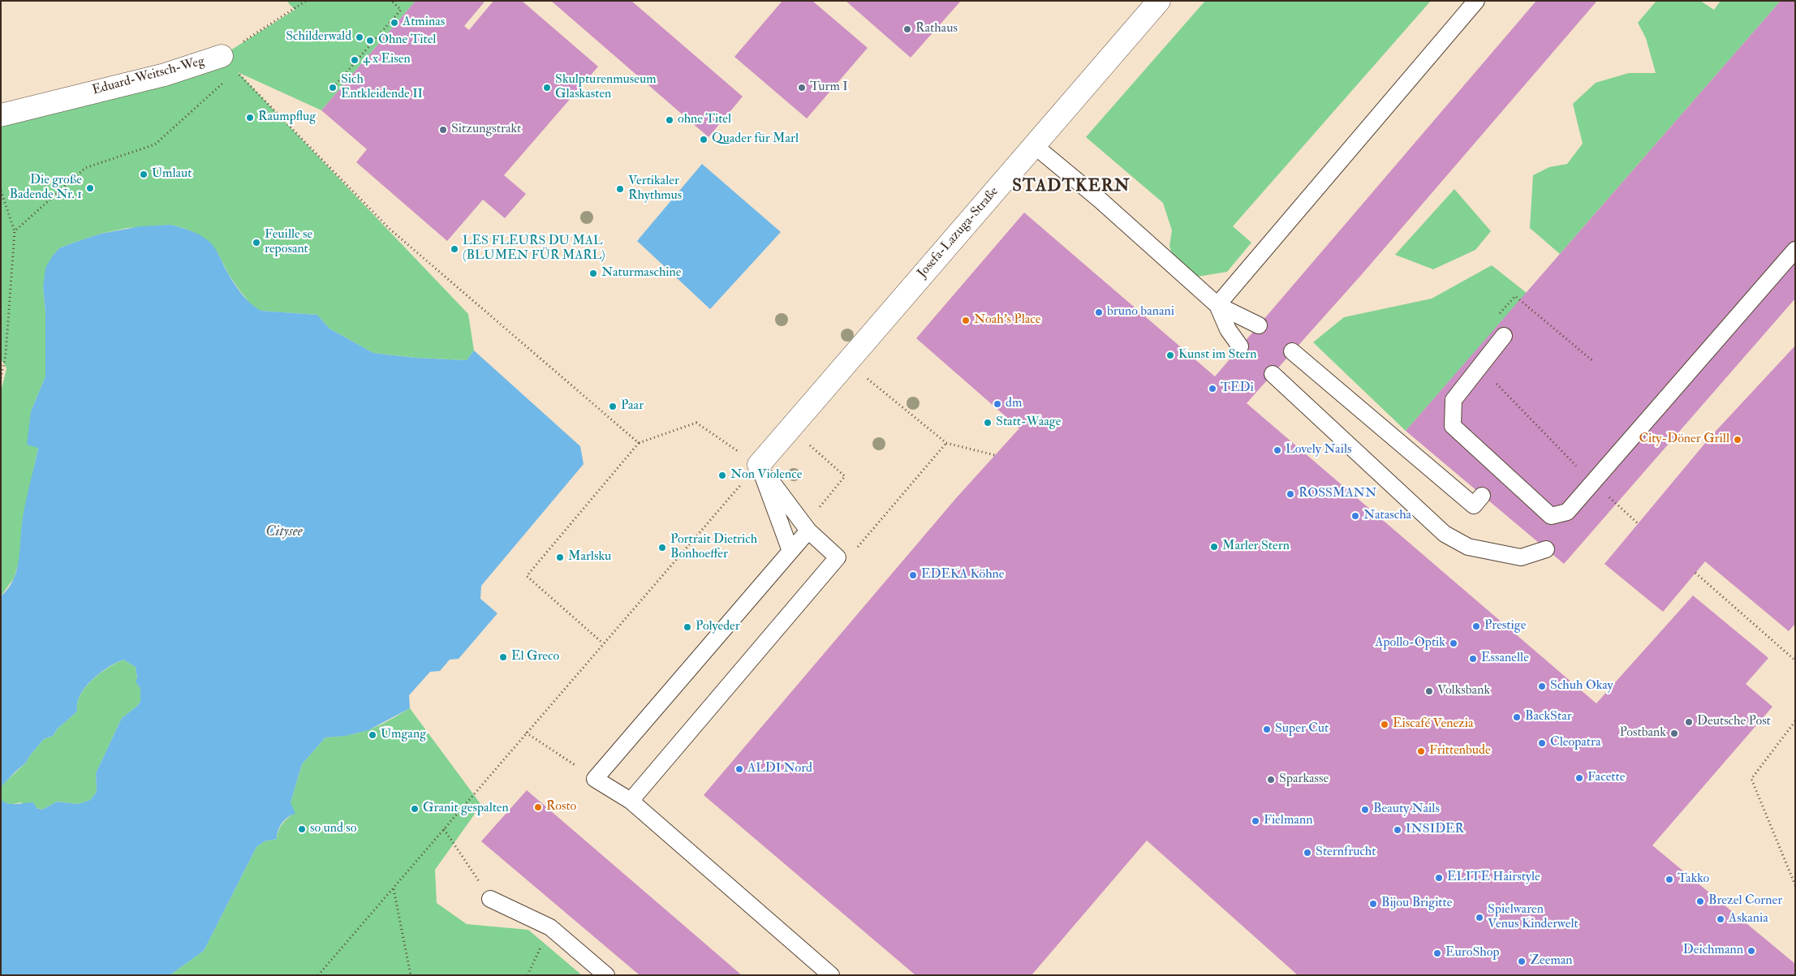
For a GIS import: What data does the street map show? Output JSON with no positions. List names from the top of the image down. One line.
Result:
{"streets":{"street":["Eduard-Weitsch-Weg","Josefa-Lazuga-Straße"]},"districts":["STADTKERN"],"water":["Citysee"],"places":["Atminas","Rathaus","Schilderwald","Ohne Titel","4 x Eisen","Sich Entkleidende II","Skulpturenmuseum Glaskasten","Turm I","Raumpflug","ohne Titel","Sitzungstrakt","Quader für Marl","Umlaut","Die große Badende Nr. 1","Vertikaler Rhythmus","Feuille se reposant","LES FLEURS DU MAL (BLUMEN FÜR MARL)","Naturmaschine","bruno banani","Noah's Place","Kunst im Stern","TEDi","dm","Paar","Statt-Waage","City-Döner Grill","Lovely Nails","Non Violence","ROSSMANN","Natascha","Marler Stern","Portrait Dietrich Bonhoeffer","Marlsku","EDEKA Köhne","Prestige","Polyeder","Apollo-Optik","El Greco","Essanelle","Schuh Okay","Volksbank","BackStar","Deutsche Post","Eiscafé Venezia","Super Cut","Postbank","Umgang","Cleopatra","Frittenbude","ALDI Nord","Facette","Sparkasse","Rosto","Granit gespalten","Beauty Nails","Fielmann","so und so","INSIDER","Sternfrucht","ELITE Hairstyle","Takko","Brezel Corner","Bijou Brigitte","Spielwaren Venus Kinderwelt","Askania","Deichmann","EuroShop","Zeeman"]}
